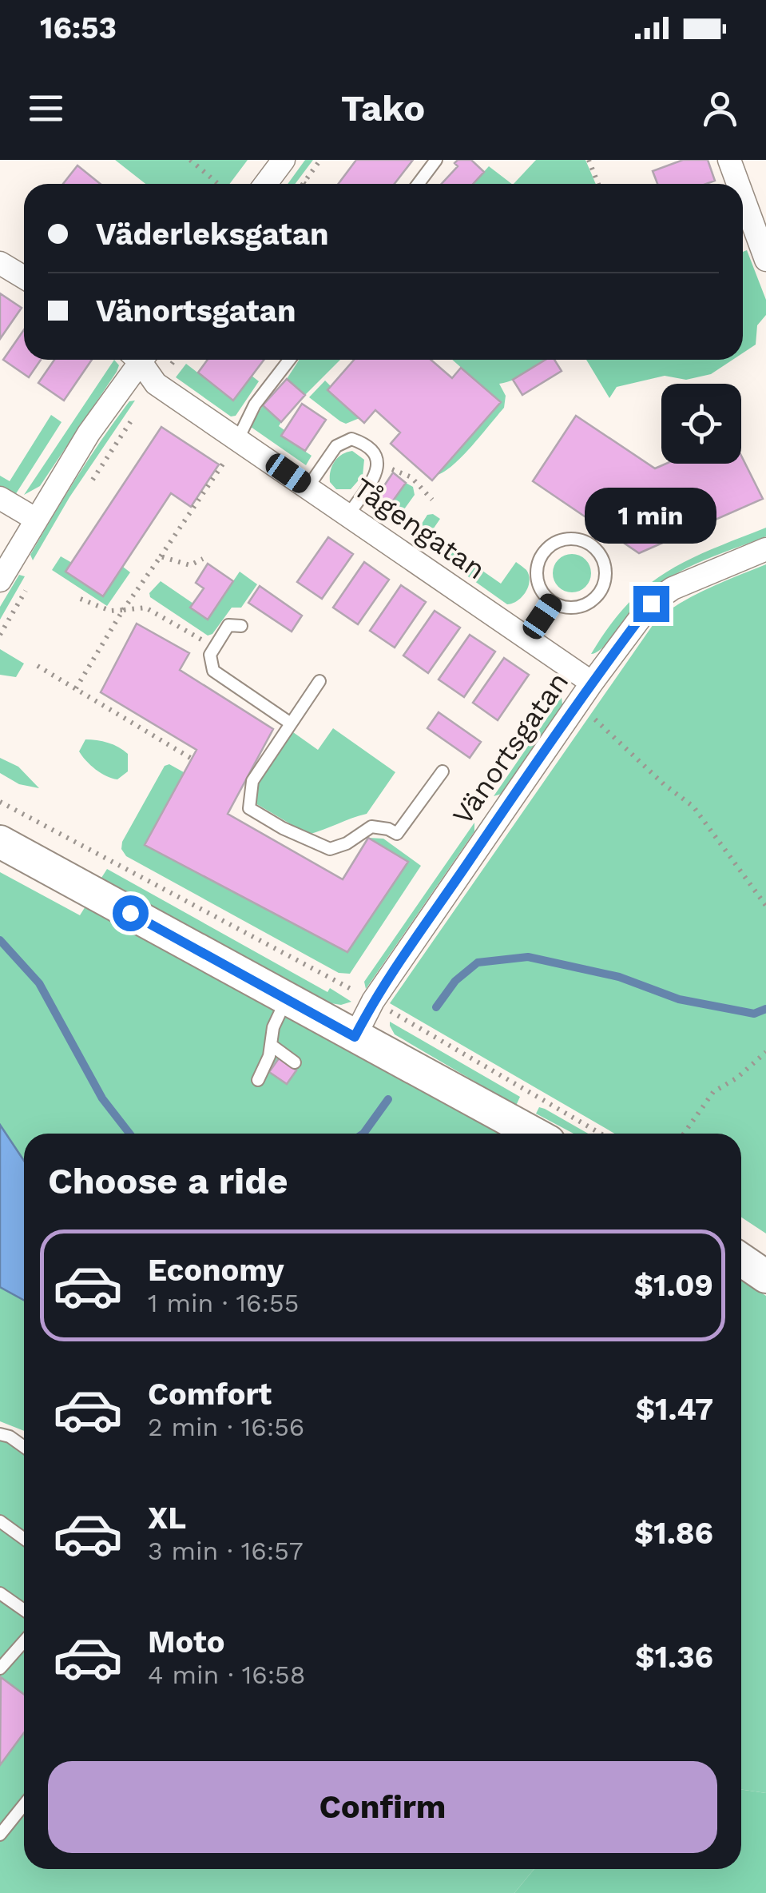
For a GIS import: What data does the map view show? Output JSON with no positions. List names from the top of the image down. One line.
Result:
{"streets":{"street":["Tågengatan","Vänortsgatan"]},"crossings":[["Tågengatan","Vänortsgatan"]],"page":{"status":"16:53","header":"Tako","banner":["Väderleksgatan","Vänortsgatan"],"bubble":"1 min","heading":"Choose a ride","list":[{"name":"Economy","note":"1 min · 16:55","value":"$1.09"},{"name":"Comfort","note":"2 min · 16:56","value":"$1.47"},{"name":"XL","note":"3 min · 16:57","value":"$1.86"},{"name":"Moto","note":"4 min · 16:58","value":"$1.36"}],"buttons":"Confirm"}}
